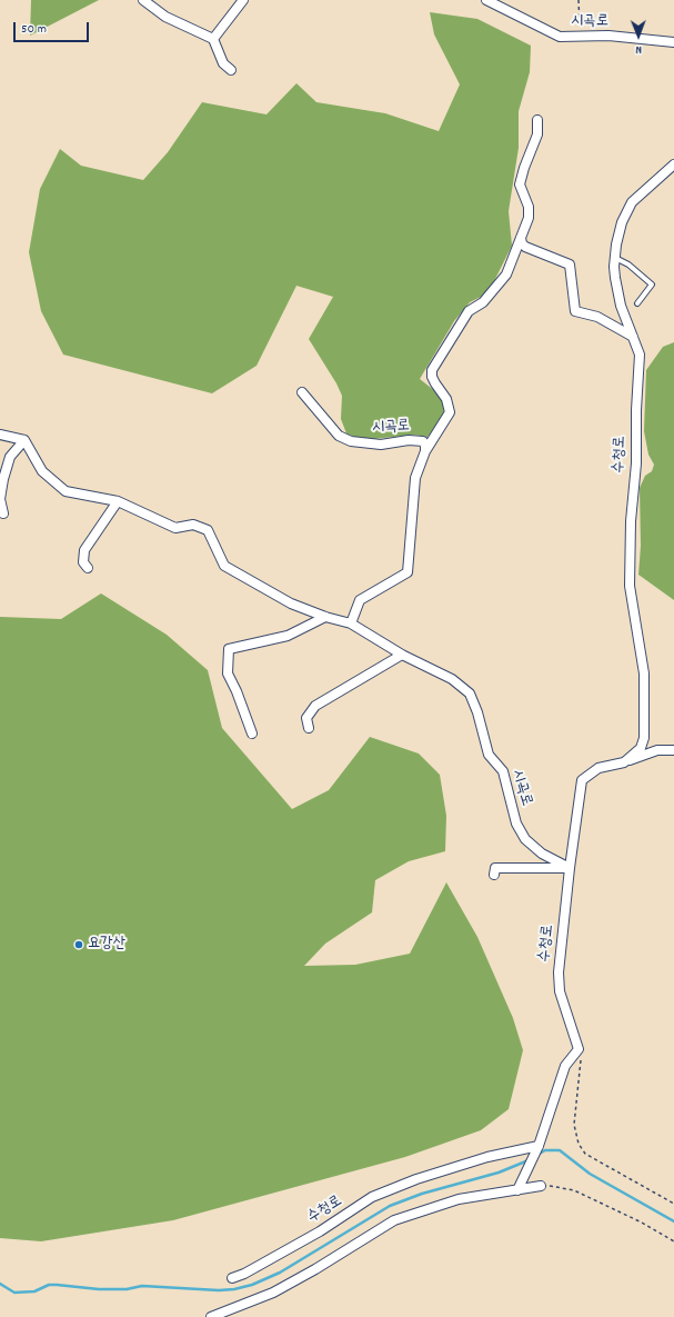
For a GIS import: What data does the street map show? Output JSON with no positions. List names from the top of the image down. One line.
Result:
{"streets":{"street":["시곡로","수청로"]},"crossings":[["시곡로","수청로"]],"places":["요강산"],"scale_bar":"50 m","north":"bottom"}
